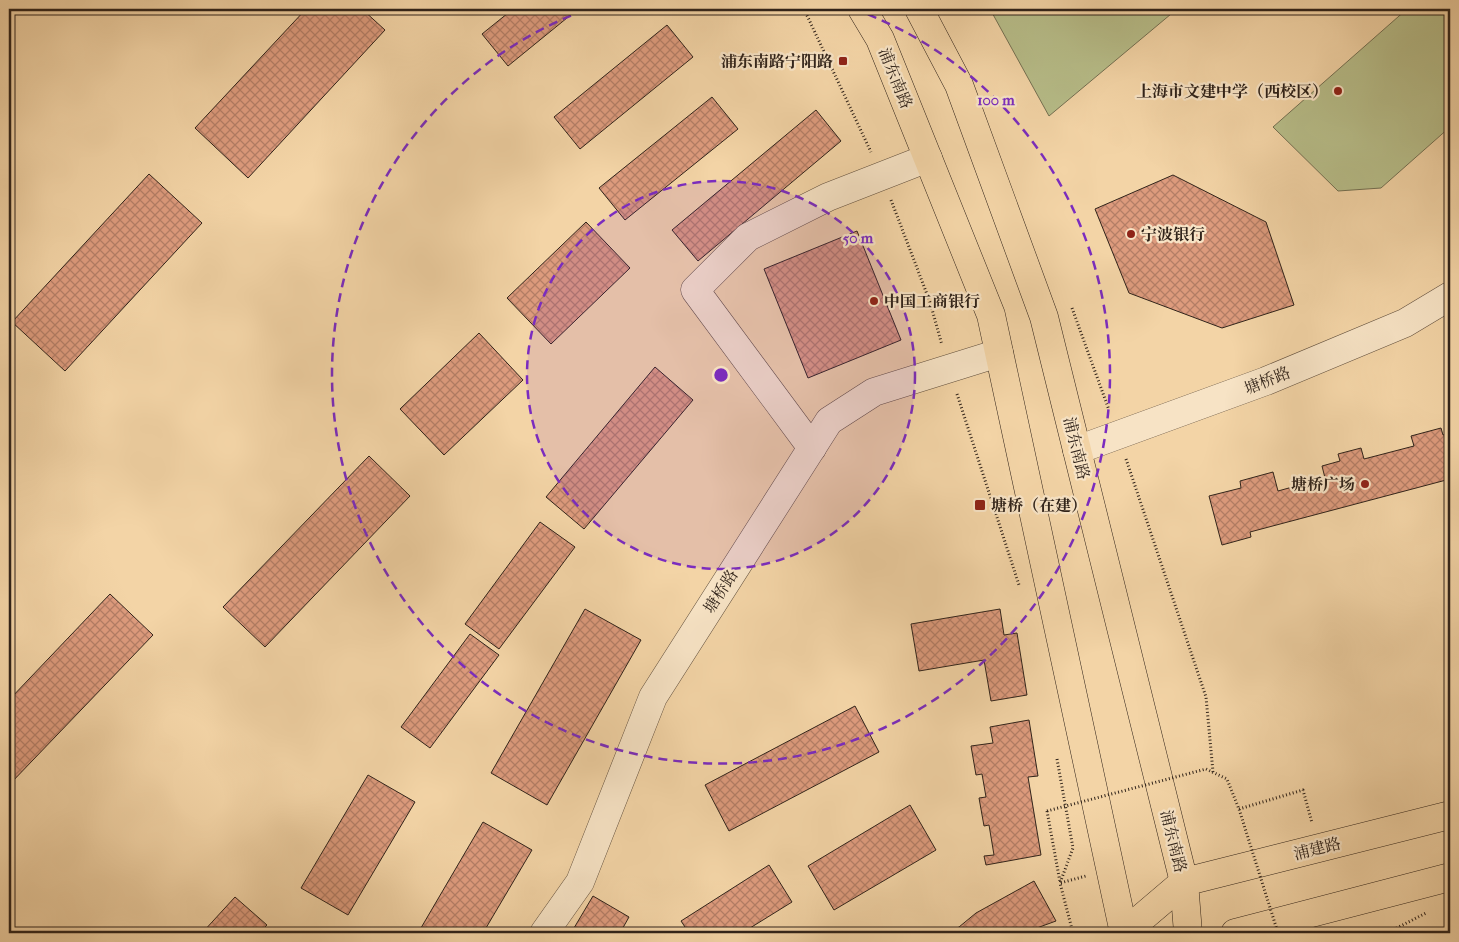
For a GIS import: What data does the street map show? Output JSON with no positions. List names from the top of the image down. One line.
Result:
{"streets":{"main road":["浦东南路","浦建路"],"street":["塘桥路"]},"crossings":[["浦东南路","塘桥路"],["浦东南路","浦建路"]],"places":{"transit":["浦东南路宁阳路","塘桥（在建）"],"other":["上海市文建中学（西校区）","宁波银行","中国工商银行","塘桥广场"]},"rings":["100 m","50 m"]}
